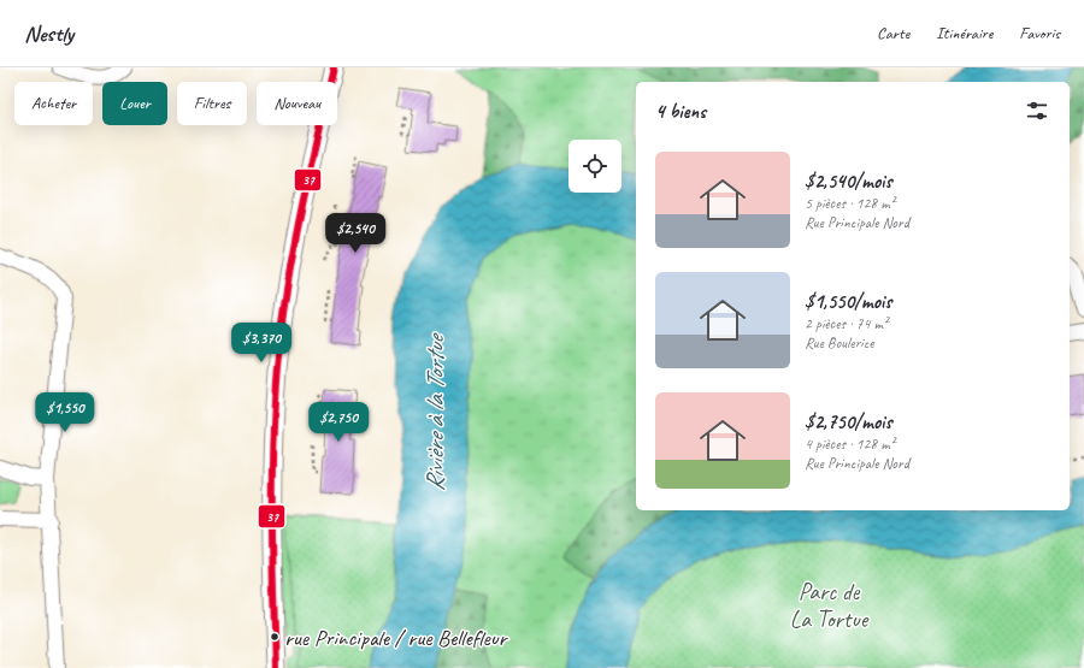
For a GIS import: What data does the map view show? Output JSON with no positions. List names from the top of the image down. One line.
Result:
{"water":["Rivière à la Tortue"],"parks":["Parc de La Tortue"],"places":["rue Principale / rue Bellefleur"],"lines":["transit line 37"],"page":{"header":"Nestly","nav":["Carte","Itinéraire","Favoris"],"chip":["Acheter","Louer","Filtres","Nouveau"],"heading":"4 biens","list":[{"name":"$2,540/mois","note":"5 pièces · 128 m² · Rue Principale Nord"},{"name":"$1,550/mois","note":"2 pièces · 74 m² · Rue Boulerice"},{"name":"$2,750/mois","note":"4 pièces · 128 m² · Rue Principale Nord"}],"price":["$2,540","$3,370","$1,550","$2,750"]}}
